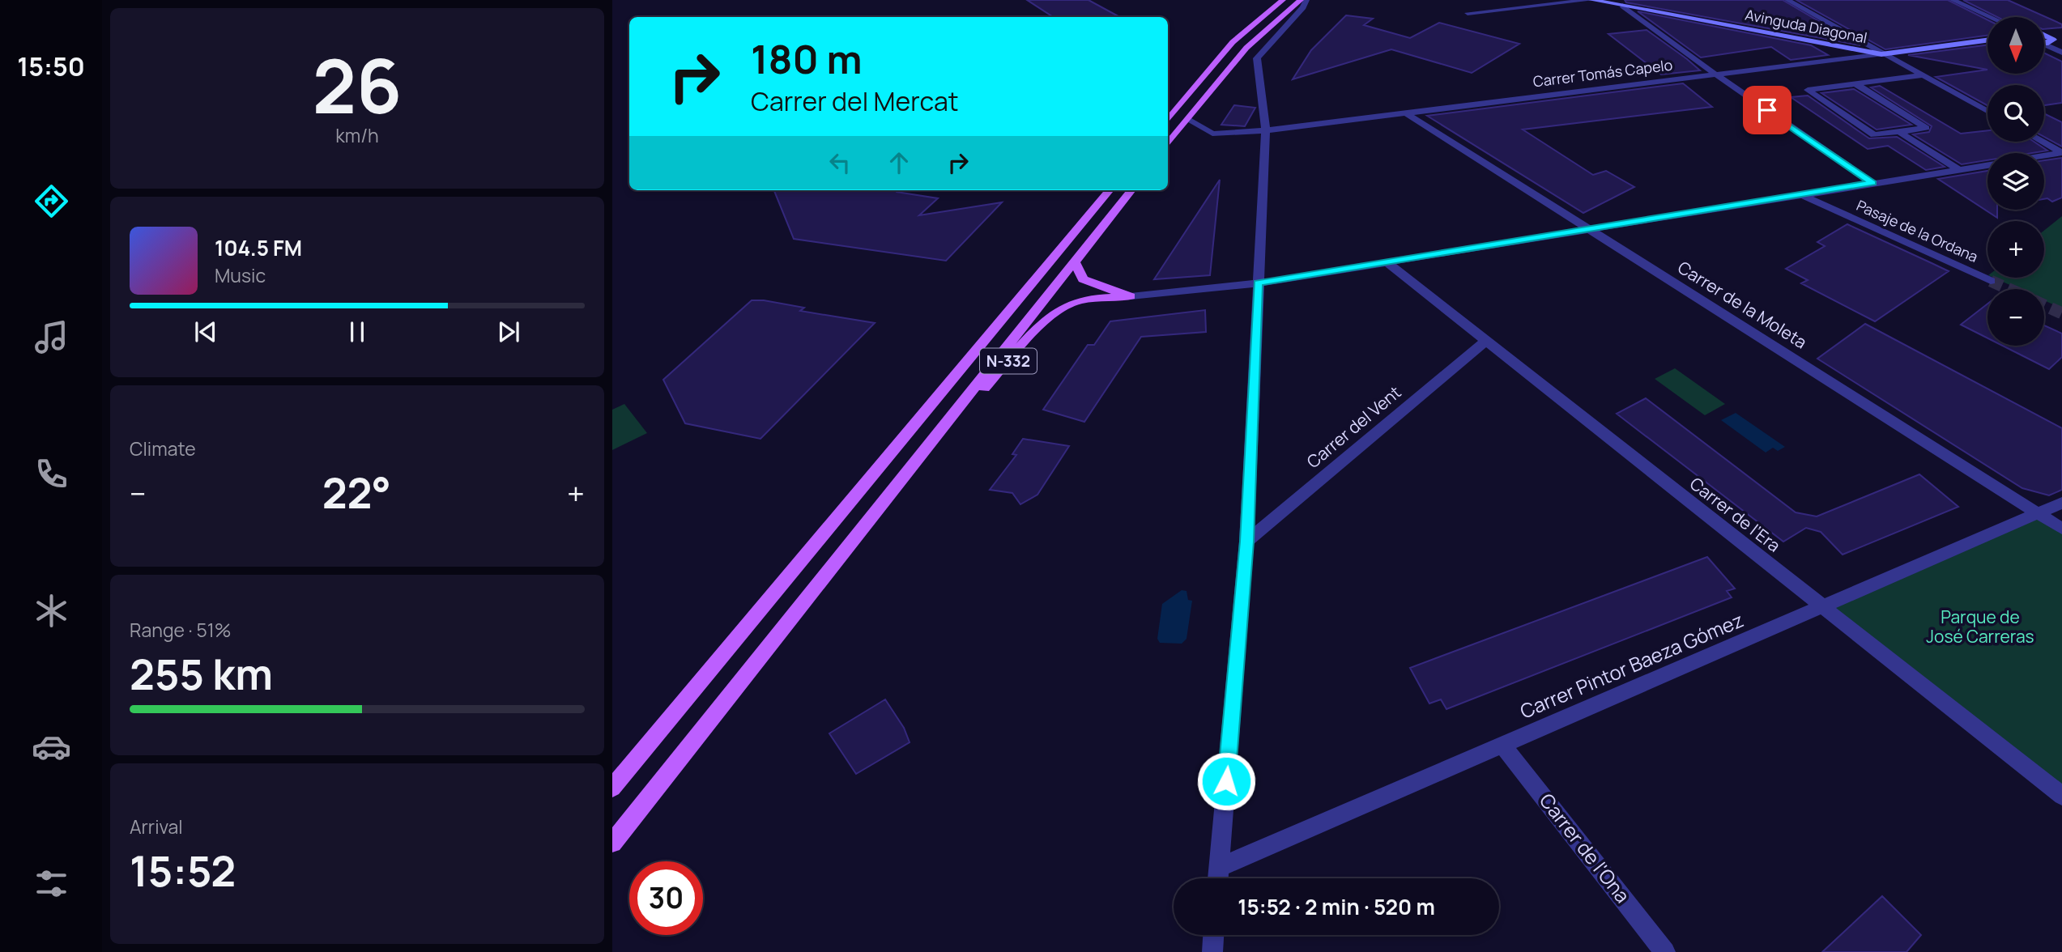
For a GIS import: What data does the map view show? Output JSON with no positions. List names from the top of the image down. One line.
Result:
{"streets":{"main road":["N-332"],"street":["Avinguda Diagonal","Carrer Tomás Capelo","Pasaje de la Ordana","Carrer de la Moleta","Carrer del Vent","Carrer de l’Era","Carrer Pintor Baeza Gómez","Carrer de l'Ona"]},"crossings":[["Avinguda Diagonal","Carrer Tomás Capelo"],["Carrer Tomás Capelo","Carrer de la Moleta"],["Carrer de la Moleta","Carrer Pintor Baeza Gómez"],["Carrer del Vent","Carrer de l’Era"],["Carrer de l’Era","Carrer Pintor Baeza Gómez"],["Carrer Pintor Baeza Gómez","Carrer de l'Ona"]],"parks":["Parque de José Carreras"],"north":"bottom","page":{"tabs":"15:50","tile":[["26","km/h"],"Climate",["Range · 51%","255 km"],["Arrival","15:52"]],"map_buttons":["+","−"],"turn":["180 m","Carrer del Mercat"],"song":["104.5 FM","Music"],"heat":["−","22°","+"],"limit":"30","trip":"15:52 · 2 min · 520 m"}}
